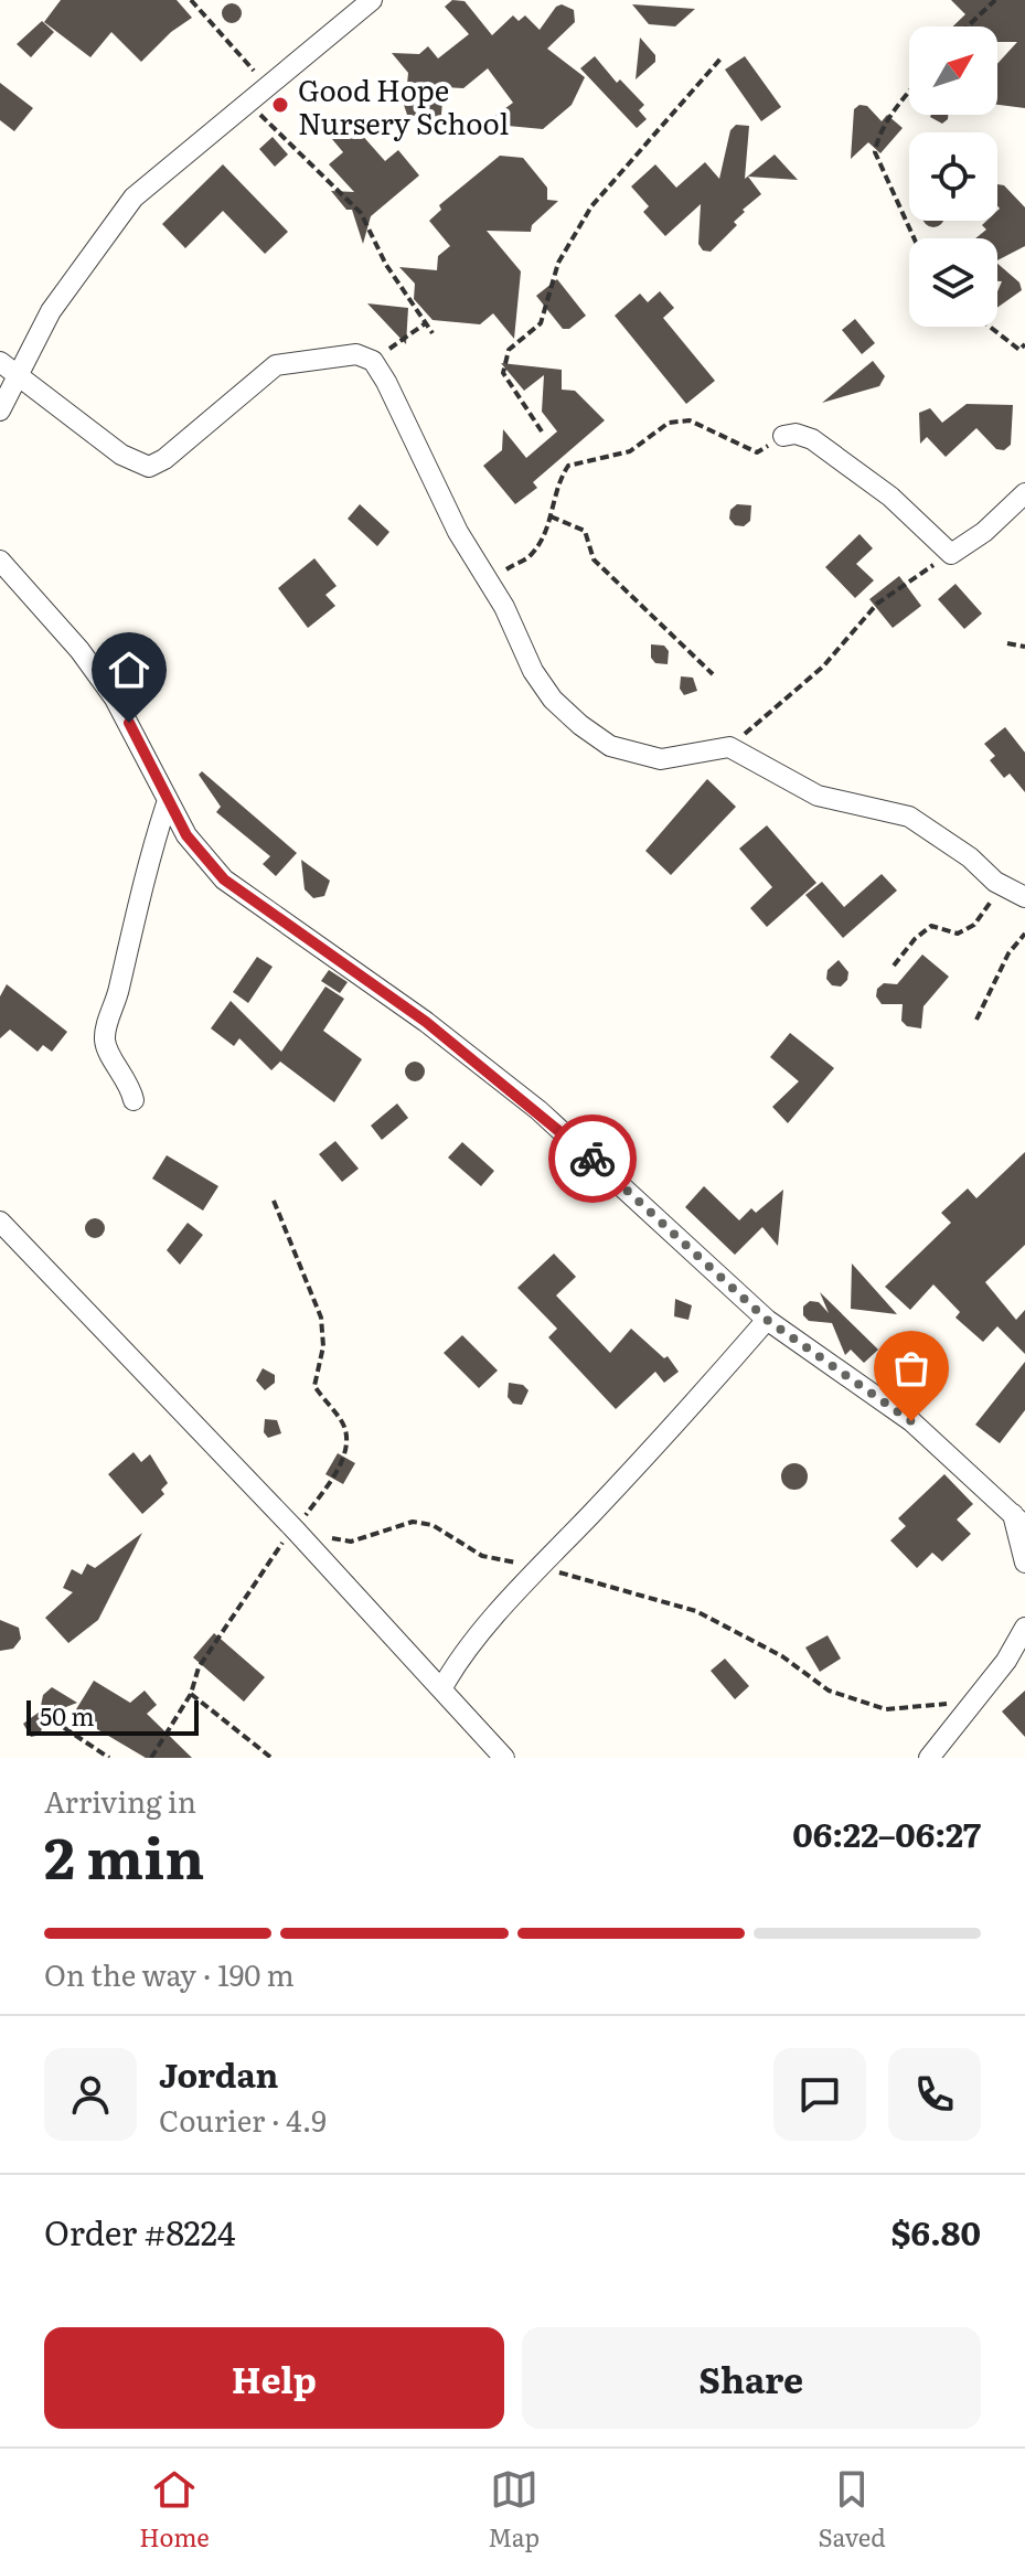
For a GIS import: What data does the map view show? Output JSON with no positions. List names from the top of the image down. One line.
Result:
{"places":["Good Hope Nursery School"],"scale_bar":"50 m","north":"top right","page":{"scale":"50 m","heading":["2 min","Arriving in","06:22–06:27"],"panel":["Jordan","Courier · 4.9","Order #8224","$6.80"],"bar":"On the way · 190 m","buttons":["Help","Share"],"tabs":["Home","Map","Saved"]}}
